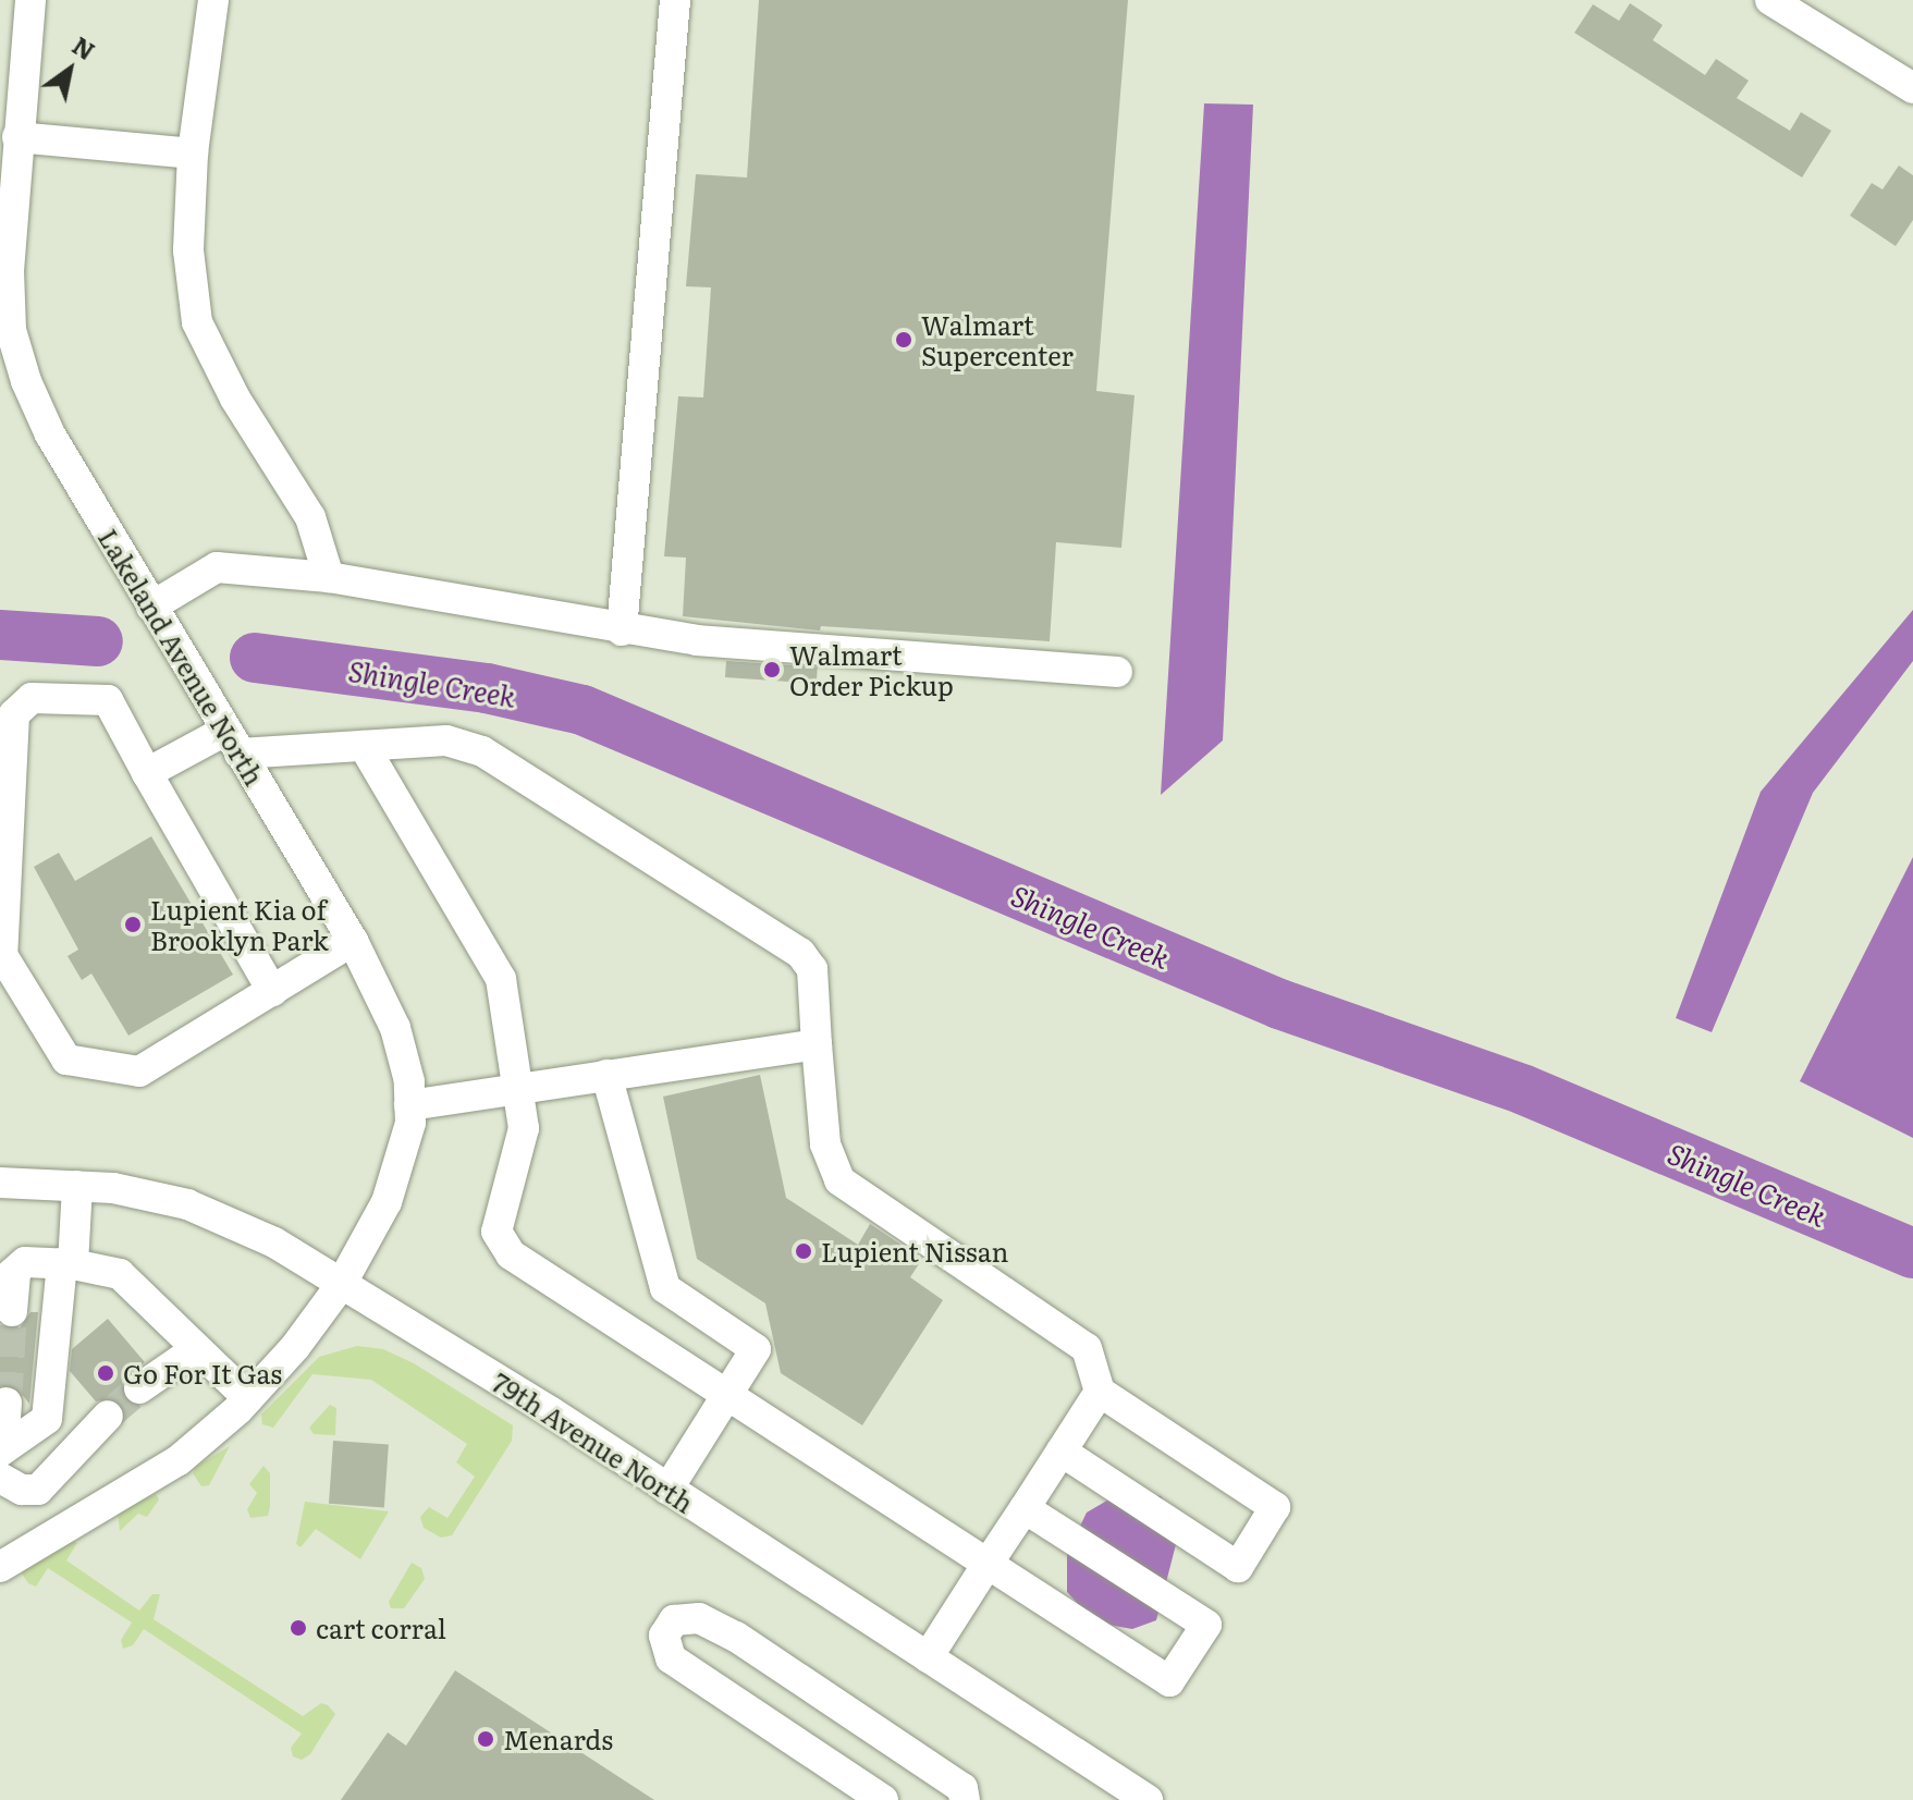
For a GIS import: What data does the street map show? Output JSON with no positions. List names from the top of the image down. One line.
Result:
{"streets":{"street":["Lakeland Avenue North","79th Avenue North"]},"crossings":[["Lakeland Avenue North","79th Avenue North"]],"water":["Shingle Creek"],"places":["Walmart Supercenter","Walmart Order Pickup","Lupient Kia of Brooklyn Park","Lupient Nissan","Go For It Gas","cart corral","Menards"],"north":"top right"}
